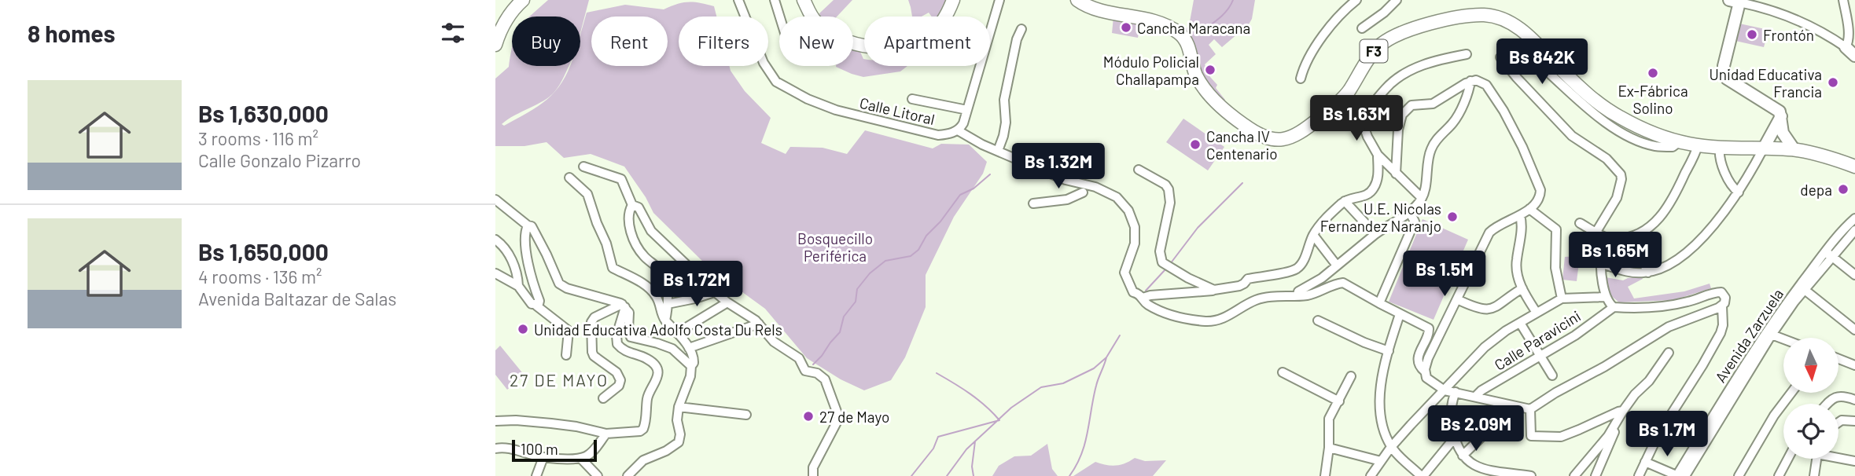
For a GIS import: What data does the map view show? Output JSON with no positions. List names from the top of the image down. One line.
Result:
{"streets":{"highway":["F3"],"street":["Calle Litoral","Avenida Zarzuela","Calle Paravicini"]},"districts":["27 DE MAYO"],"parks":["Bosquecillo Periférica"],"places":["Cancha Maracana","Frontón","Módulo Policial Challapampa","Ex-Fábrica Solino","Unidad Educativa Francia","Cancha IV Centenario","depa","U.E. Nicolas Fernandez Naranjo","Unidad Educativa Adolfo Costa Du Rels","27 de Mayo"],"scale_bar":"100 m","north":"bottom","page":{"heading":"8 homes","chip":["Buy","Rent","Filters","New","Apartment"],"price":["Bs 842K","Bs 1.63M","Bs 1.32M","Bs 1.65M","Bs 1.5M","Bs 1.72M","Bs 2.09M","Bs 1.7M"],"list":[{"name":"Bs 1,630,000","note":"3 rooms · 116 m² · Calle Gonzalo Pizarro"},{"name":"Bs 1,650,000","note":"4 rooms · 136 m² · Avenida Baltazar de Salas"}],"scale":"100 m"}}
